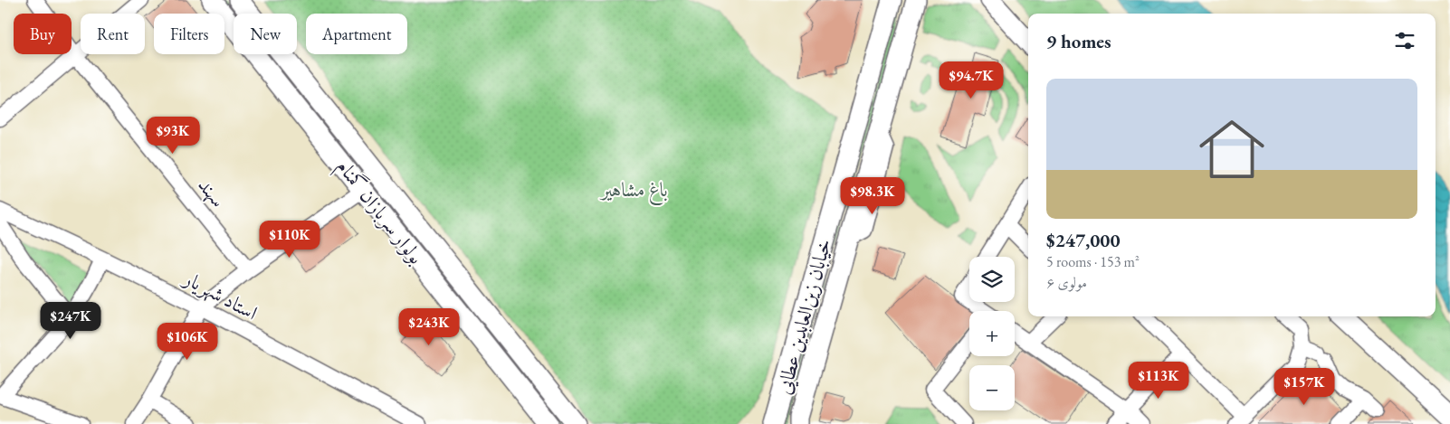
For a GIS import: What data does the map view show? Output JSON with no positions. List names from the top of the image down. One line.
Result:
{"streets":{"main road":["بولوار سربازان گمنام","خیابان زین‌العابدین عطایی"],"street":["سهند","استاد شهریار"]},"parks":["باغ مشاهیر"],"page":{"chip":["Buy","Rent","Filters","New","Apartment"],"heading":"9 homes","price":["$94.7K","$93K","$98.3K","$110K","$247K","$243K","$106K","$113K","$157K"],"list":[{"name":"$247,000","note":"5 rooms · 153 m² · مولوی ۶"}],"map_buttons":["+","−"]}}
